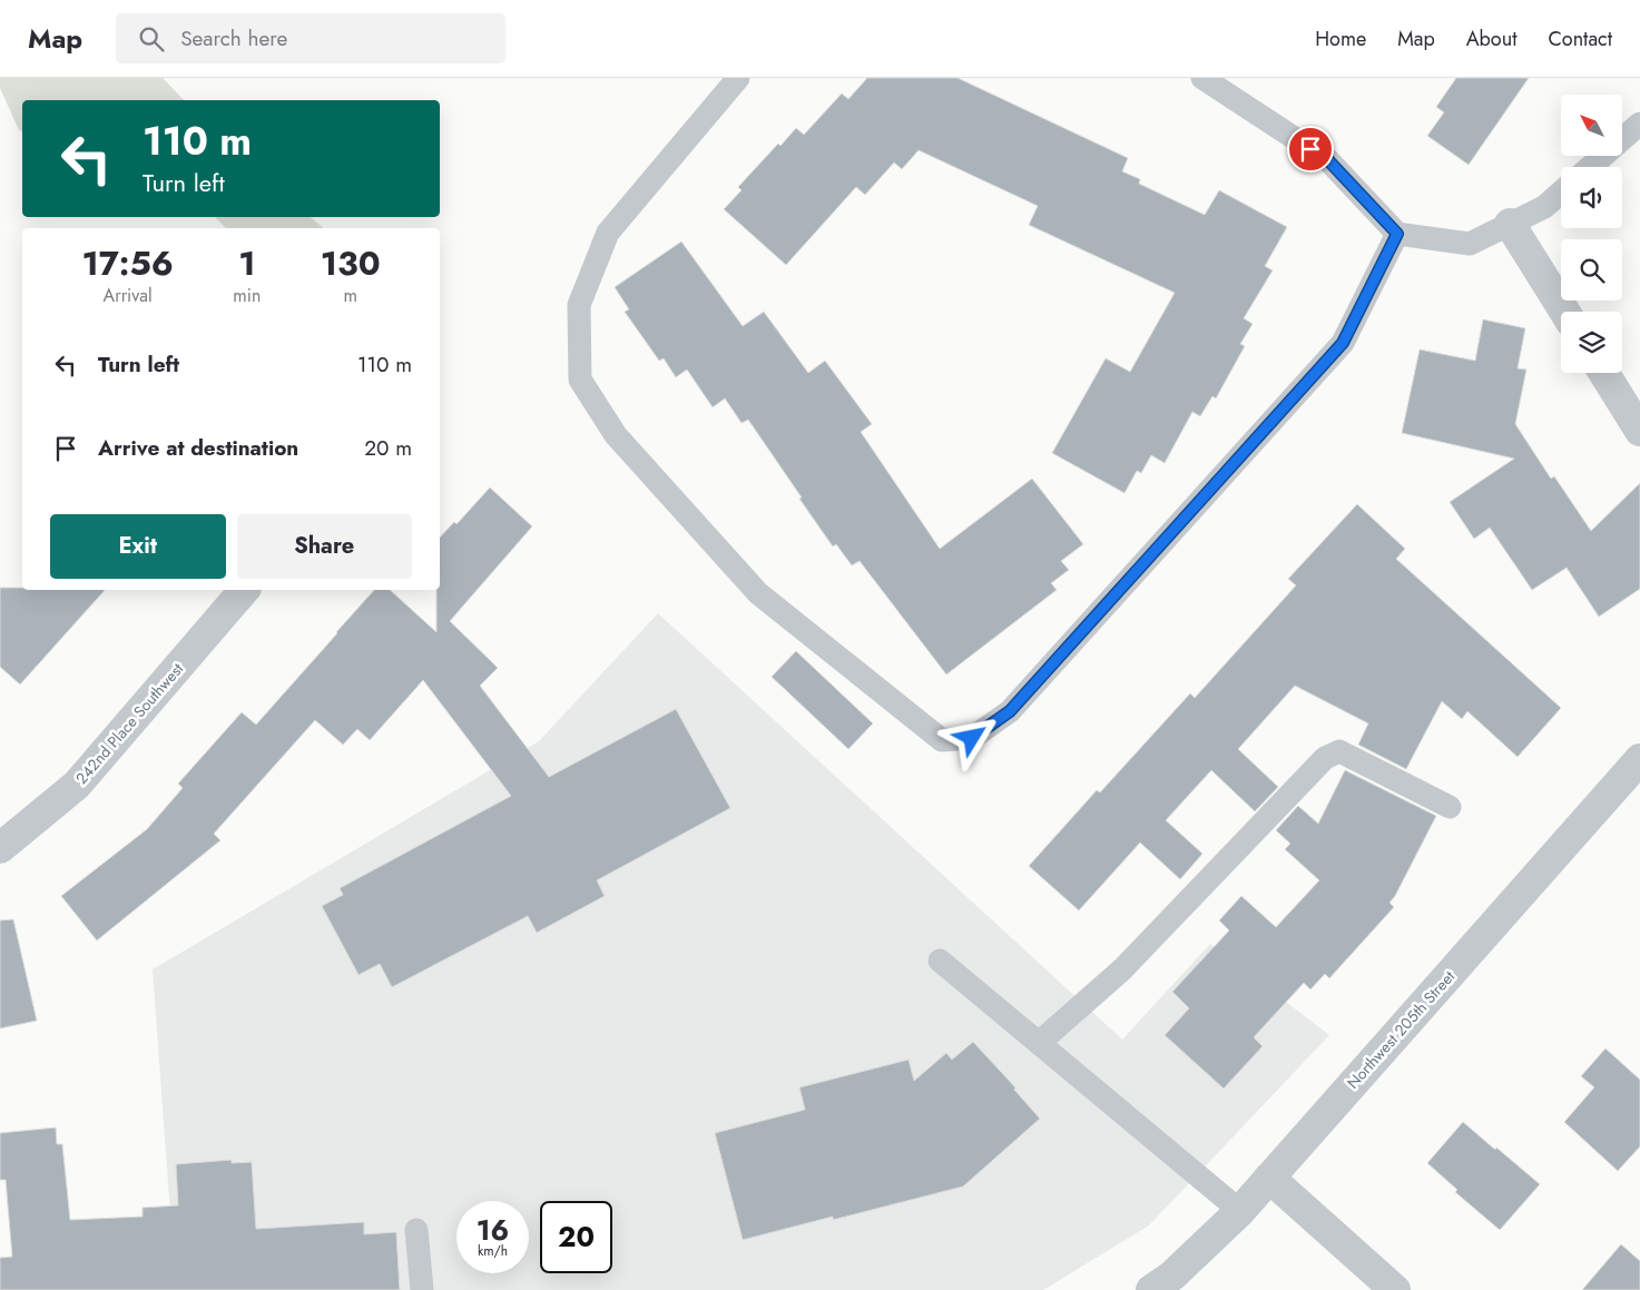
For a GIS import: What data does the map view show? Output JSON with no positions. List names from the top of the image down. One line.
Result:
{"streets":{"street":["242nd Place Southwest","Northwest 205th Street"]},"north":"top left","page":{"header":"Map","search":"Search here","nav":["Home","Map","About","Contact"],"turn":["110 m","Turn left"],"eta":["17:56","Arrival","1","min","130","m"],"list":[{"name":"Turn left","value":"110 m"},{"name":"Arrive at destination","value":"20 m"}],"buttons":["Exit","Share"],"speed":"16 km/h","limit":"20"}}
